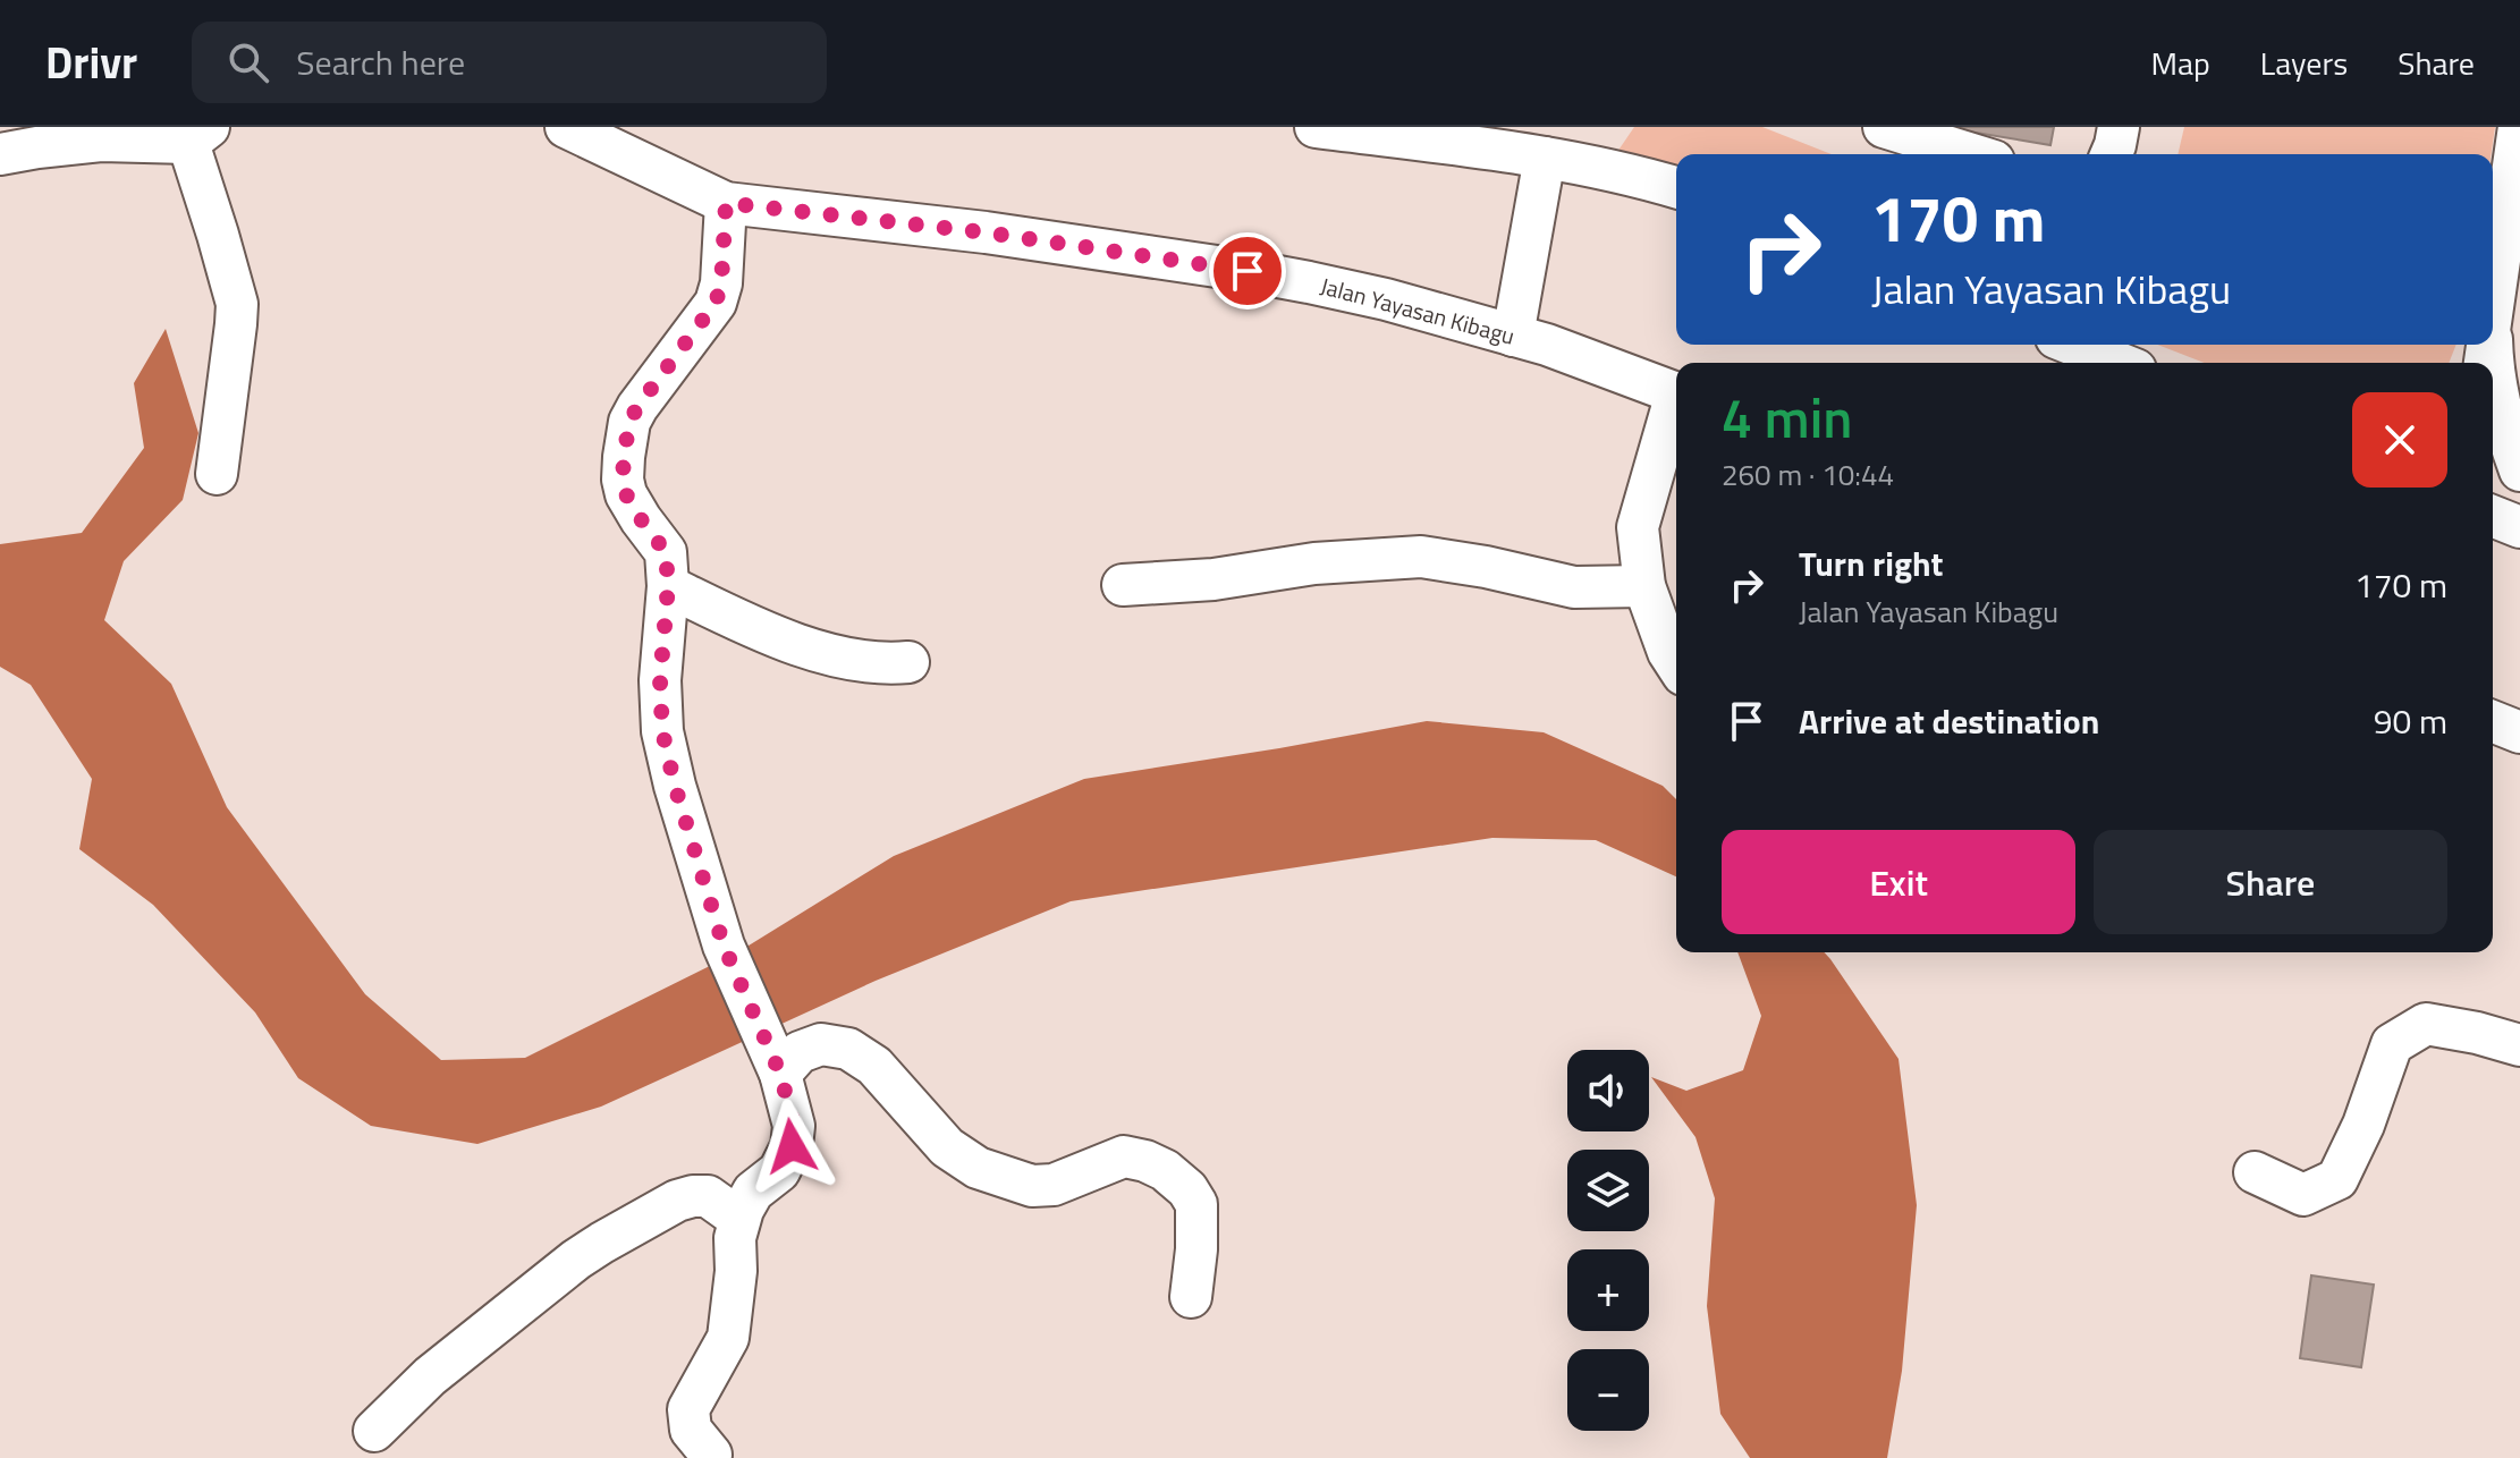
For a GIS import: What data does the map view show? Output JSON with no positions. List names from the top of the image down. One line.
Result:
{"streets":{"street":["Jalan Yayasan Kibagu"]},"page":{"header":"Drivr","search":"Search here","nav":["Map","Layers","Share"],"turn":["170 m","Jalan Yayasan Kibagu"],"heading":["4 min","260 m · 10:44"],"list":[{"name":"Turn right","note":"Jalan Yayasan Kibagu","value":"170 m"},{"name":"Arrive at destination","value":"90 m"}],"buttons":["Exit","Share"],"map_buttons":["+","−"]}}
